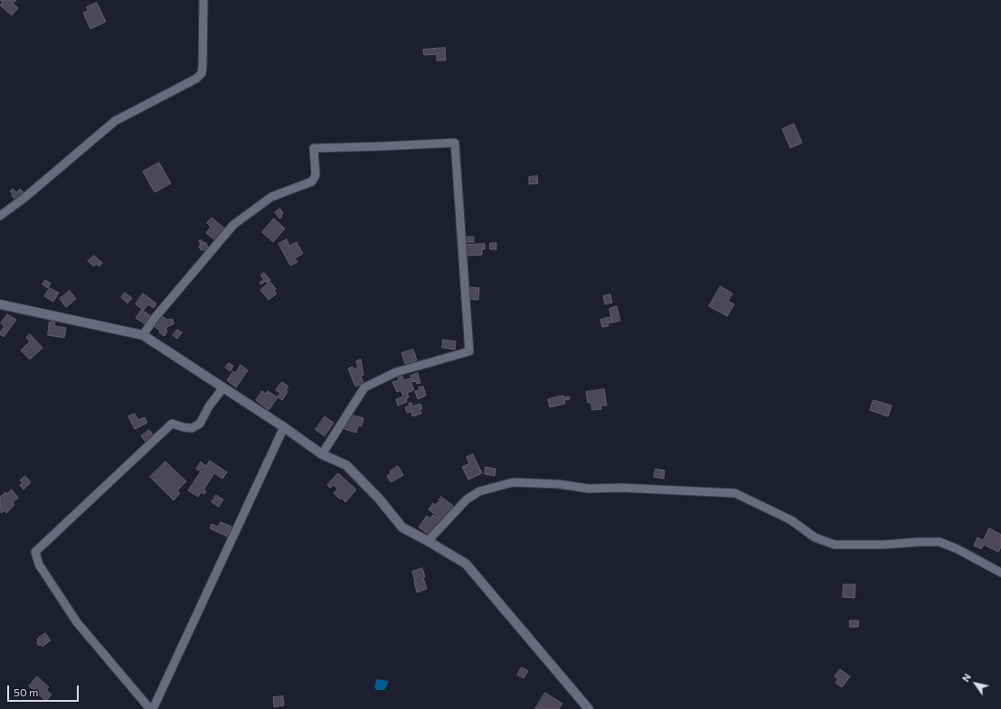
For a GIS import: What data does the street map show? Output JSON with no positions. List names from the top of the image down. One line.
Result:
{"scale_bar":"50 m","north":"top left"}
